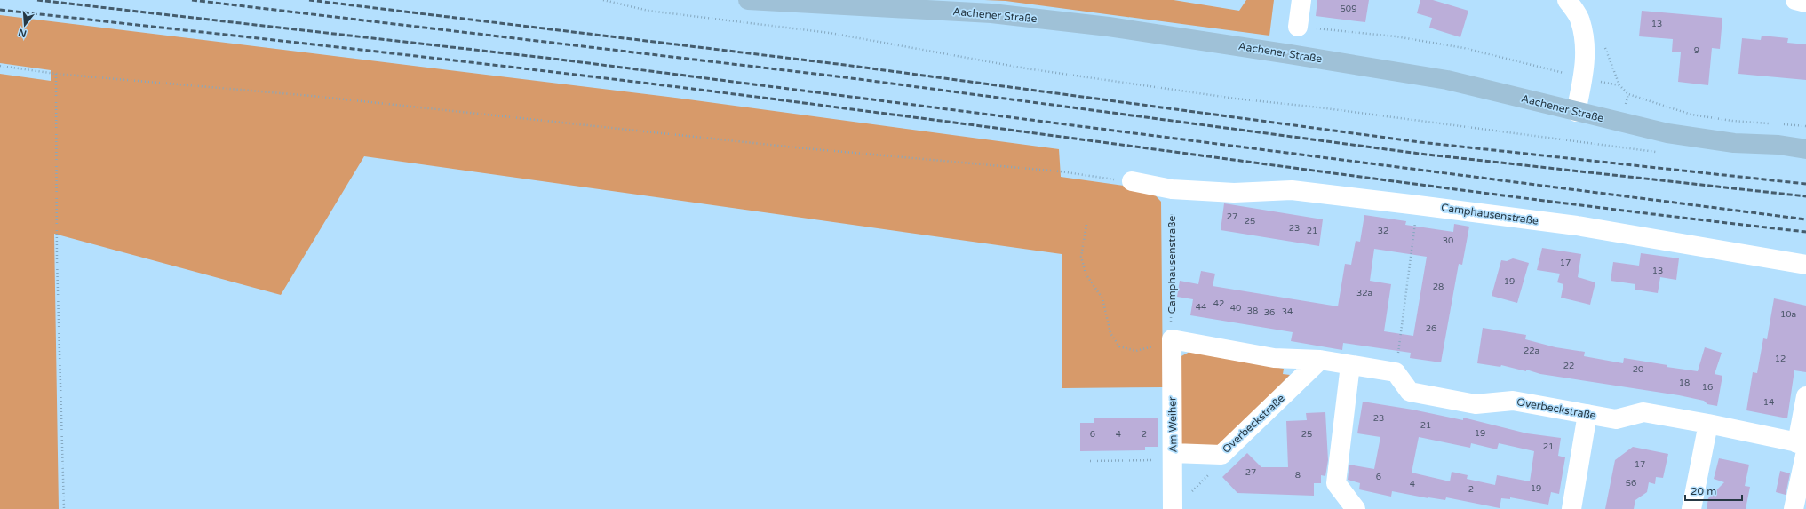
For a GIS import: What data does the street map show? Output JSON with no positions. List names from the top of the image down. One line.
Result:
{"streets":{"main road":["Aachener Straße"],"street":["Camphausenstraße","Overbeckstraße","Am Weiher"]},"crossings":[["Camphausenstraße","Am Weiher"],["Overbeckstraße","Am Weiher"]],"house_numbers":["509","13","9","27","25","23","21","32","30","17","13","19","28","32a","42","44","40","38","34","36","10a","26","22a","12","22","20","18","16","14","23","21","19","6","4","2","25","21","17","27","8","6","56","4","19","2"],"scale_bar":"20 m","north":"bottom"}
